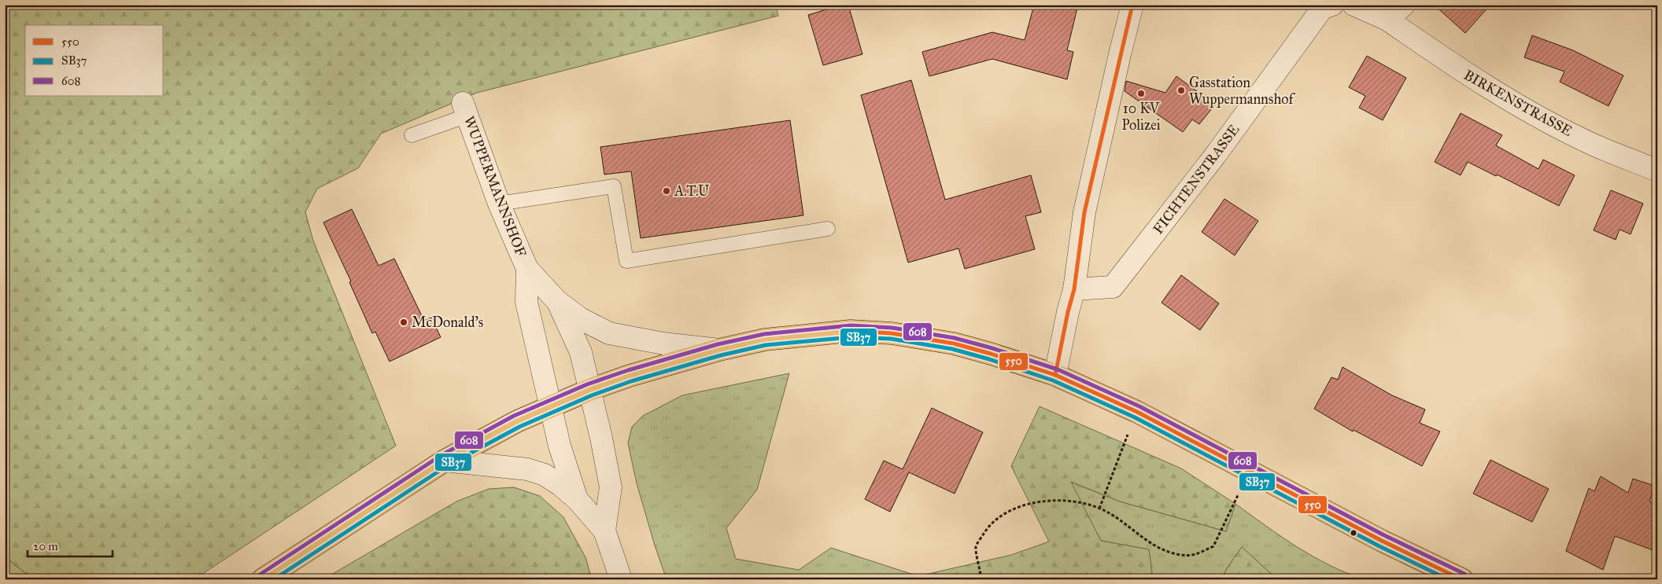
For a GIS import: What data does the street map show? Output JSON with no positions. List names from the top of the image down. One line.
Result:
{"streets":{"street":["BIRKENSTRASSE","FICHTENSTRASSE","WUPPERMANNSHOF"]},"places":["Gasstation Wuppermannshof","10 KV Polizei","A.T.U","McDonald's"],"lines":["transit line 550","transit line 608","transit line SB37"],"legend":["550","SB37","608"],"scale_bar":"20 m"}
